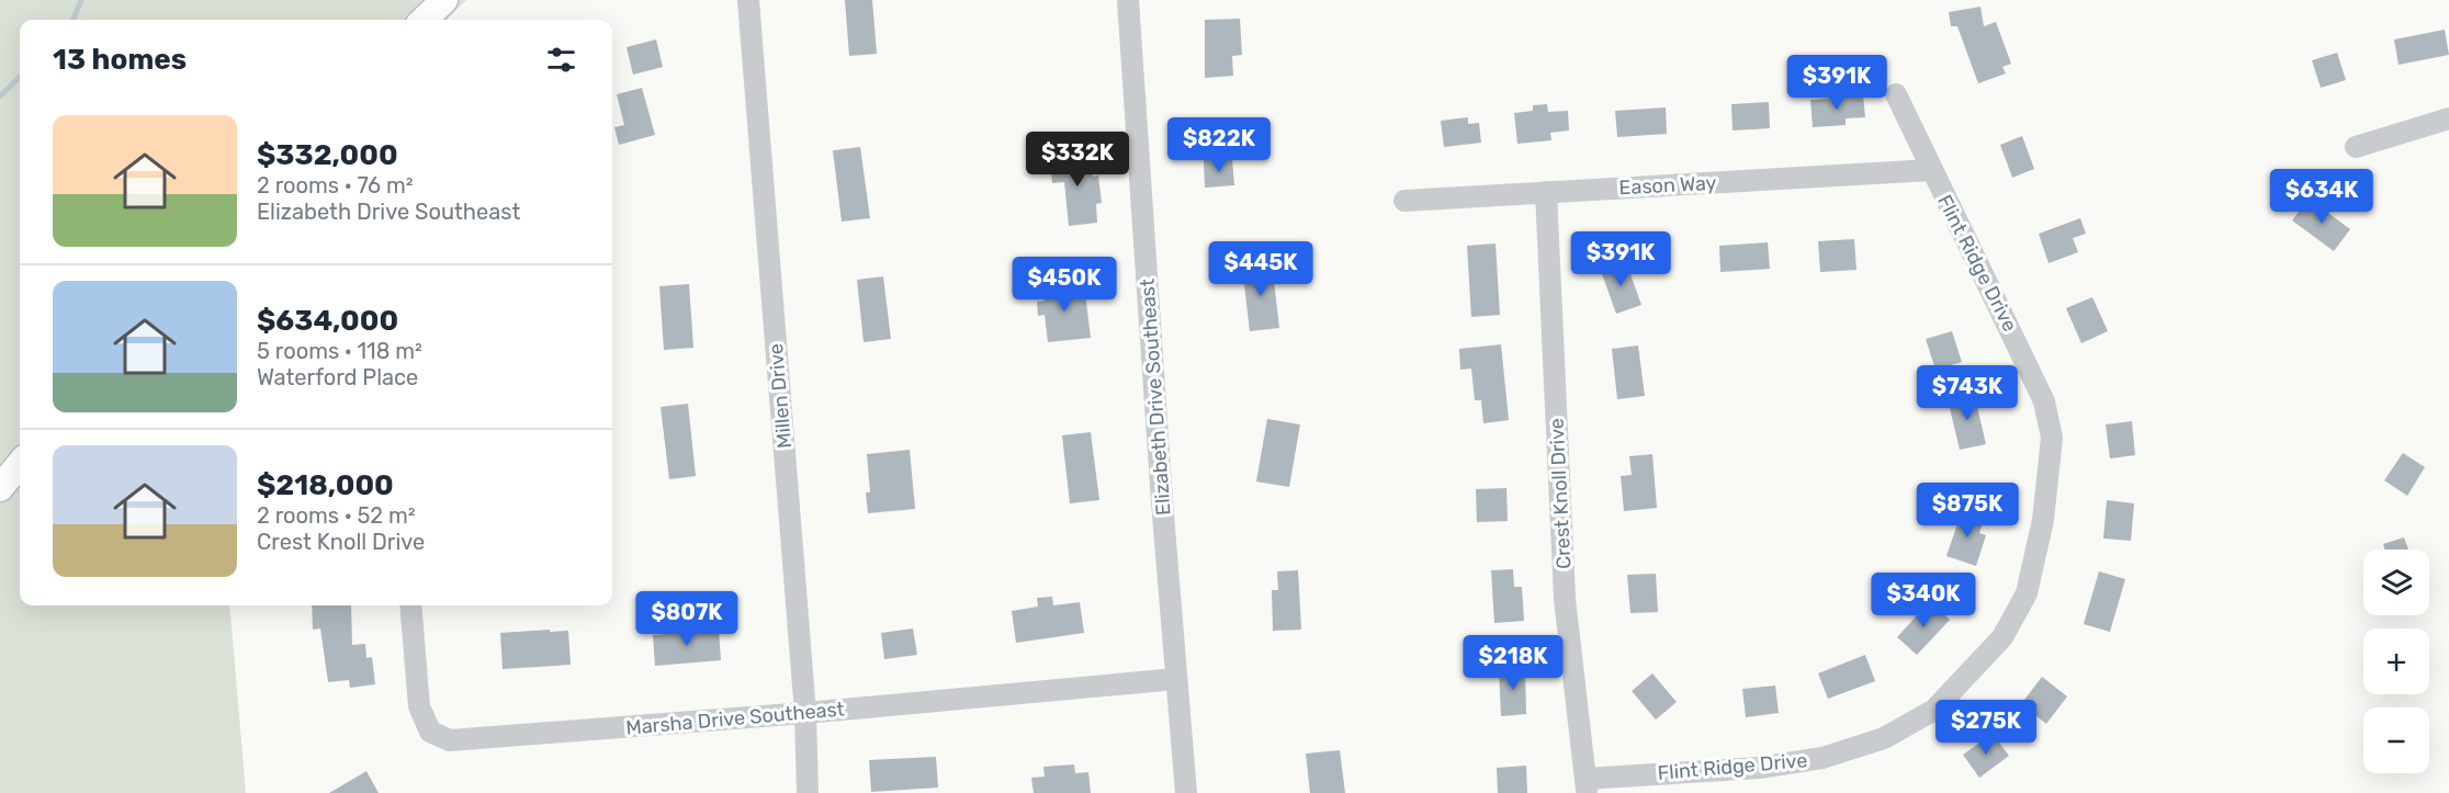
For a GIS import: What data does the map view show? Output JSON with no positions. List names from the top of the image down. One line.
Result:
{"streets":{"street":["Eason Way","Flint Ridge Drive","Millen Drive","Elizabeth Drive Southeast","Crest Knoll Drive","Marsha Drive Southeast"]},"crossings":[["Eason Way","Flint Ridge Drive"],["Eason Way","Crest Knoll Drive"],["Flint Ridge Drive","Crest Knoll Drive"],["Millen Drive","Marsha Drive Southeast"],["Elizabeth Drive Southeast","Marsha Drive Southeast"]],"page":{"heading":"13 homes","price":["$391K","$822K","$332K","$634K","$391K","$445K","$450K","$743K","$875K","$340K","$807K","$218K","$275K"],"list":[{"name":"$332,000","note":"2 rooms · 76 m² · Elizabeth Drive Southeast"},{"name":"$634,000","note":"5 rooms · 118 m² · Waterford Place"},{"name":"$218,000","note":"2 rooms · 52 m² · Crest Knoll Drive"}],"map_buttons":["+","−"]}}
